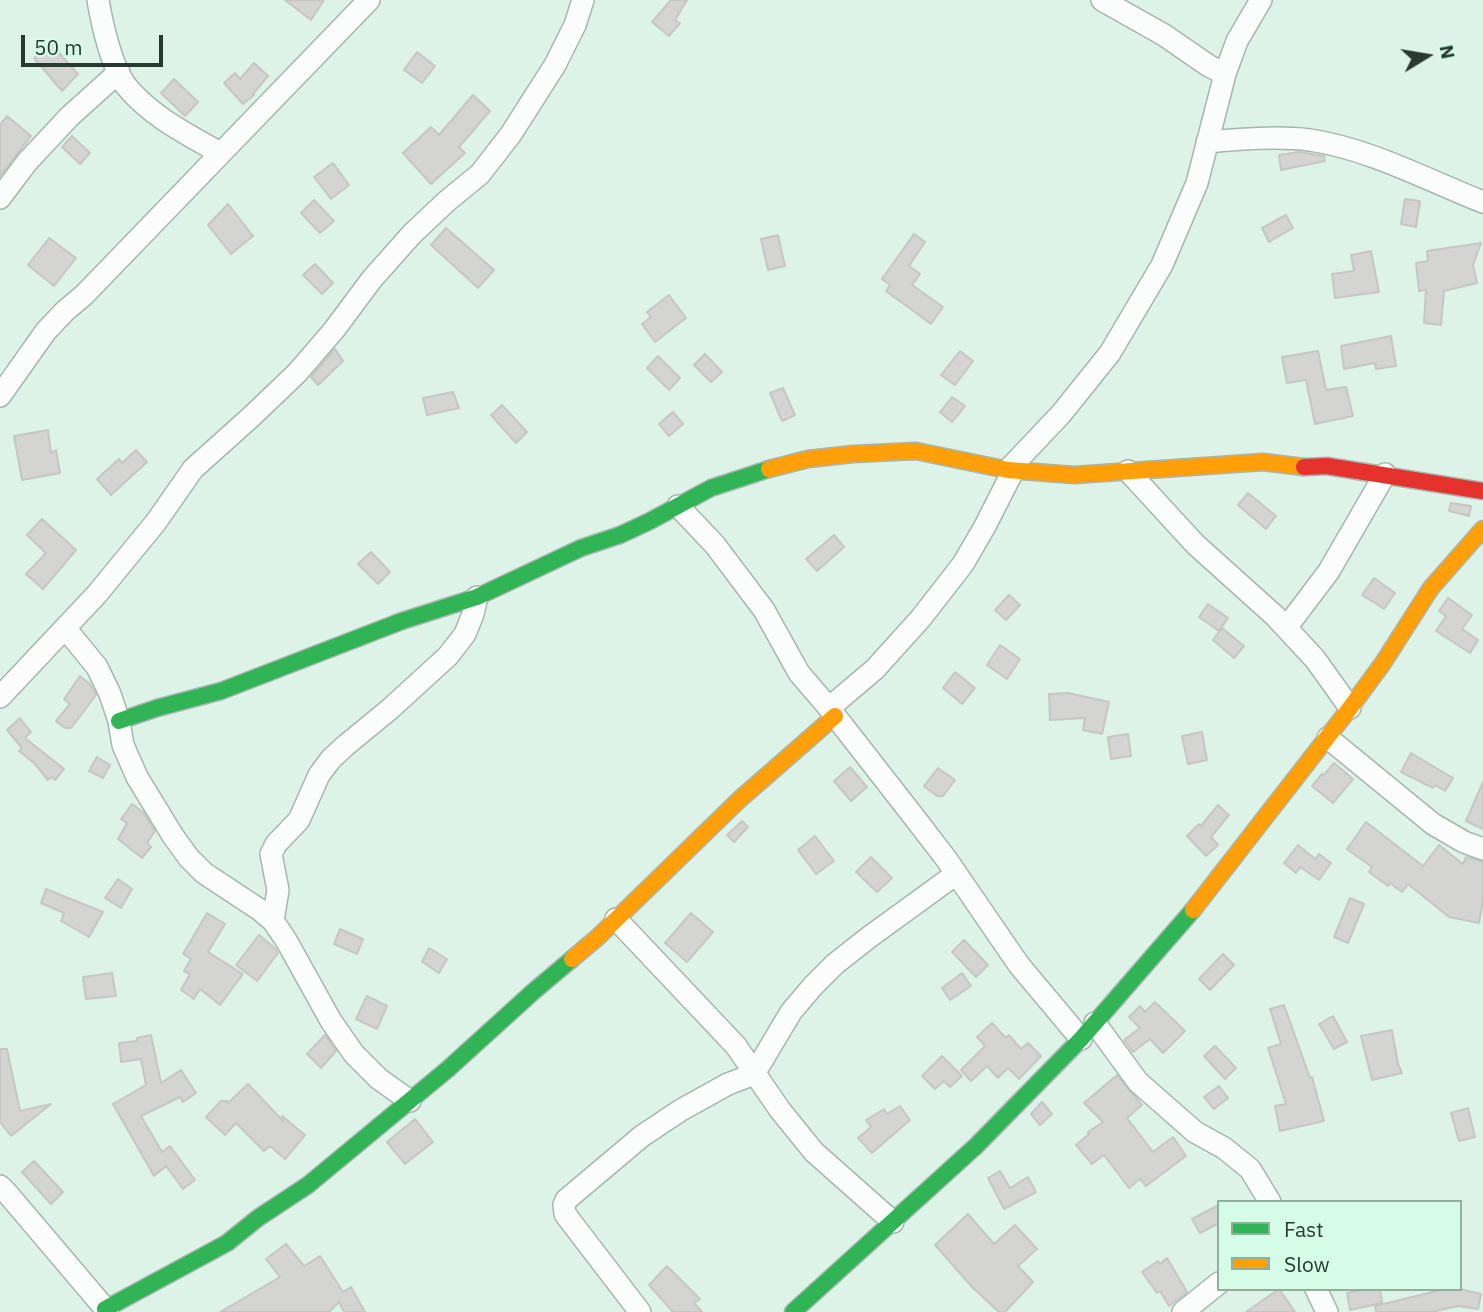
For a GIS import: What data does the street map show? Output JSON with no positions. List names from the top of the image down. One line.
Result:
{"legend":["Fast","Slow"],"scale_bar":"50 m","north":"right"}
